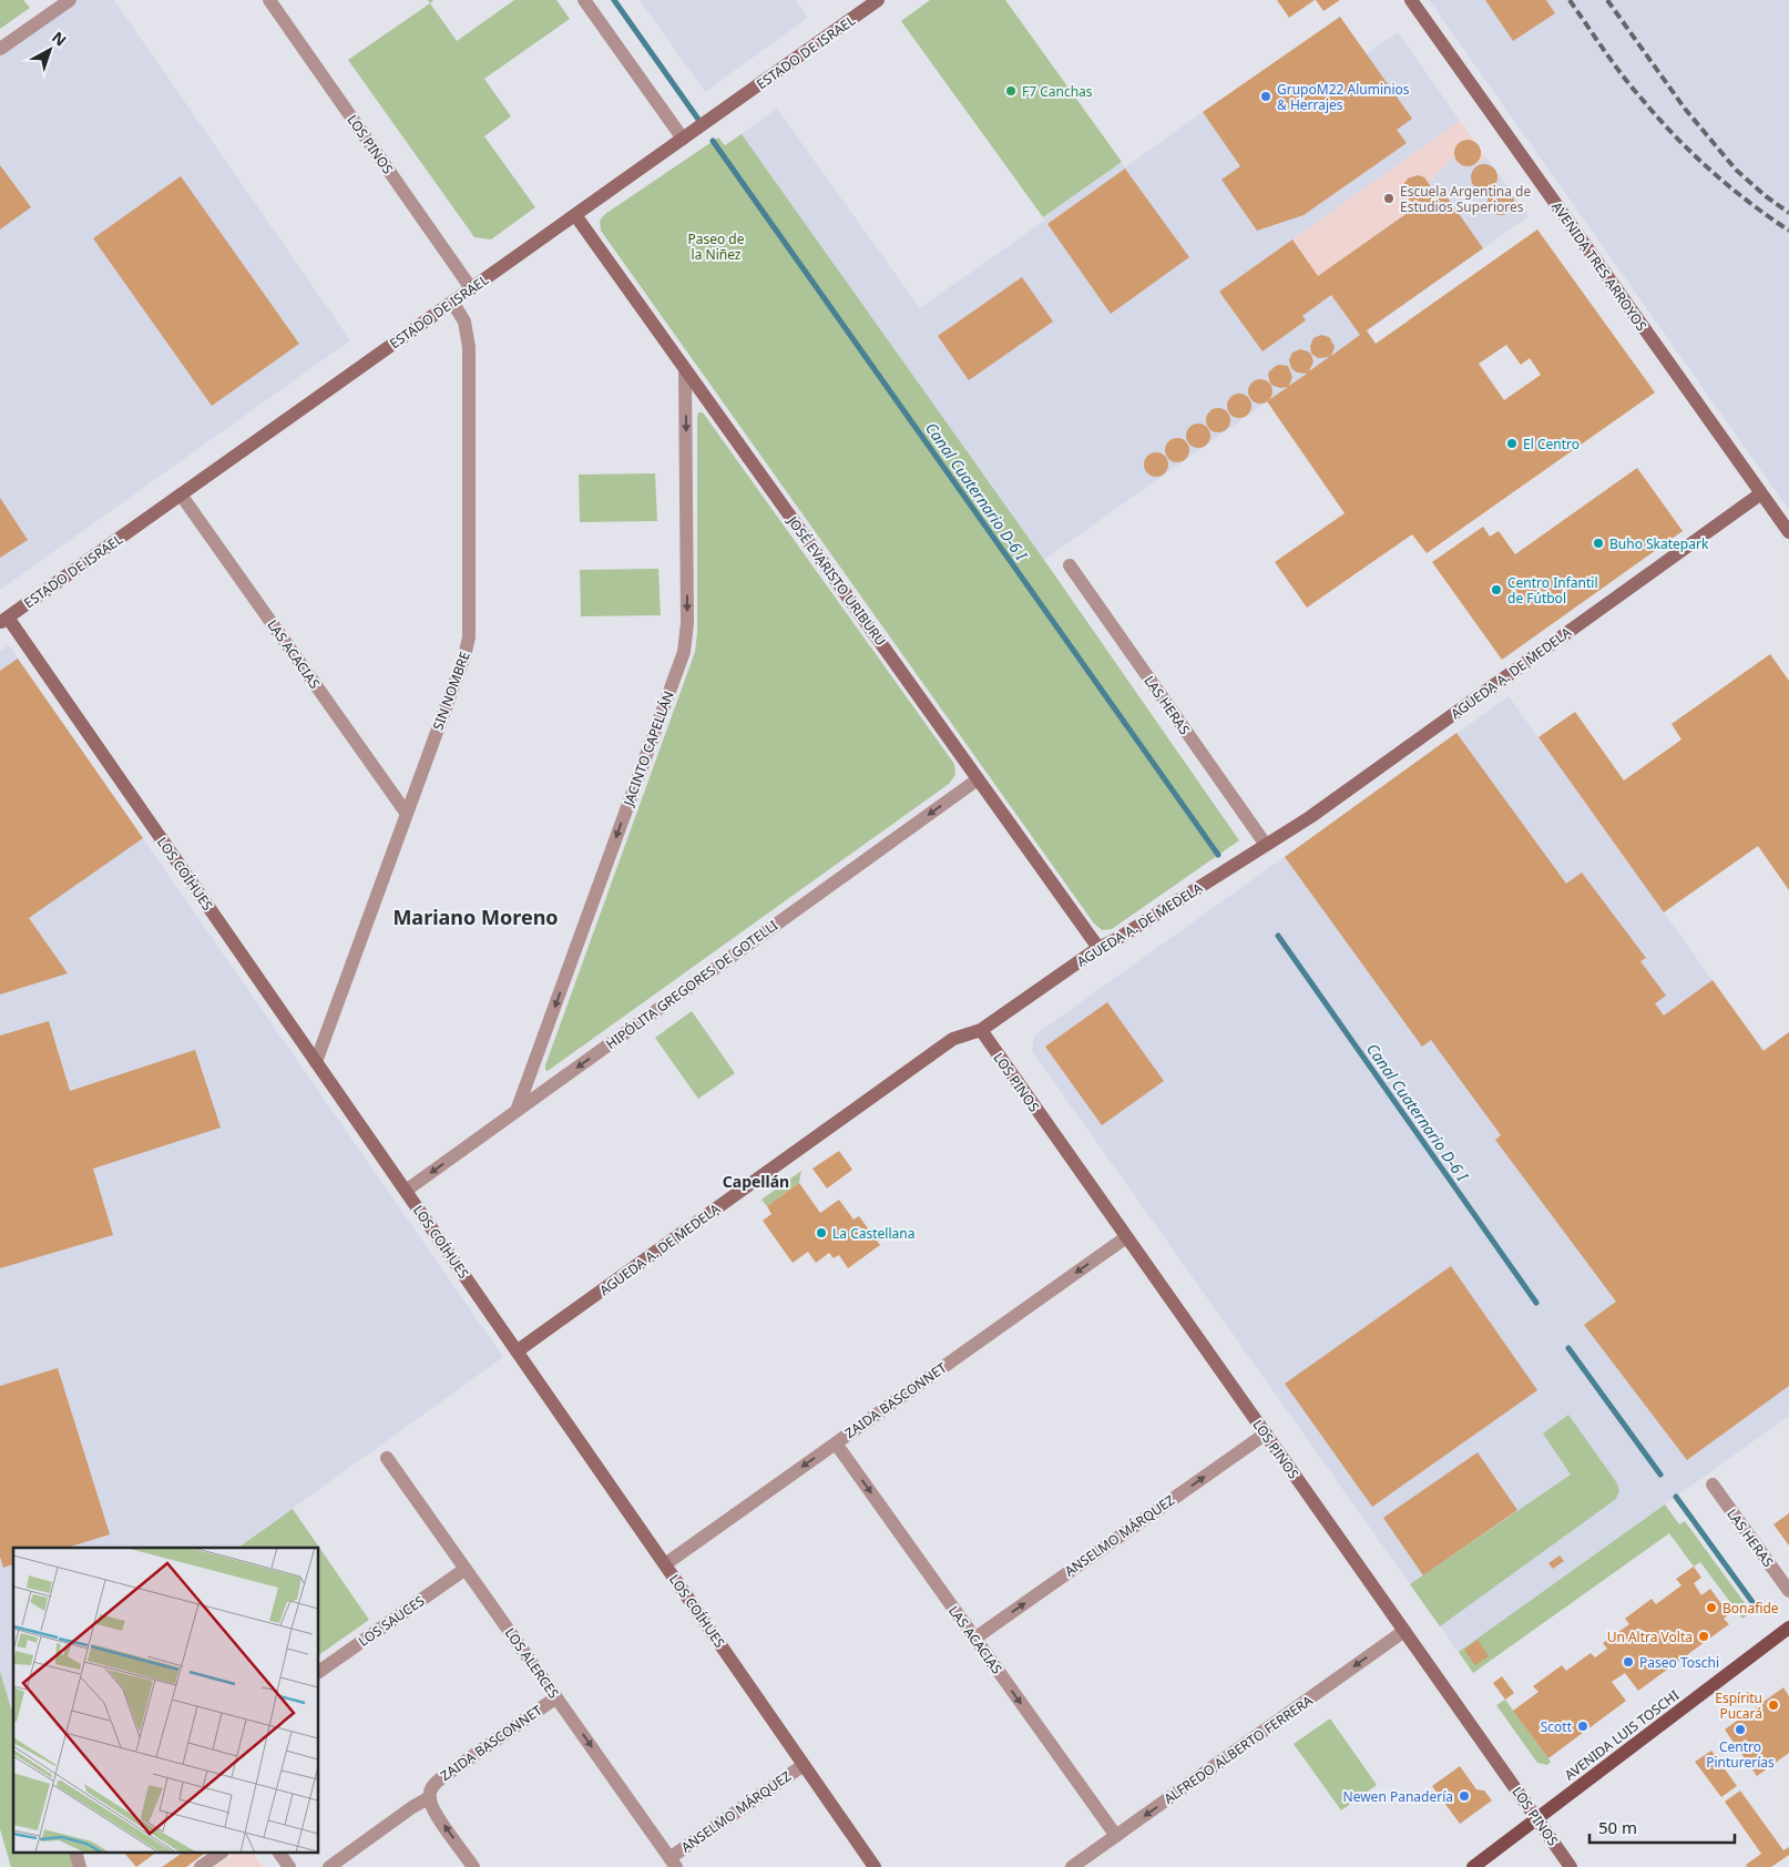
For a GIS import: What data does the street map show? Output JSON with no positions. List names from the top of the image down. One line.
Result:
{"streets":{"main road":["AVENIDA LUIS TOSCHI"],"street":["ESTADO DE ISRAEL","LOS PINOS","AVENIDA TRES ARROYOS","JOSÉ EVARISTO URIBURU","LAS ACACIAS","AGUEDA A. DE MEDELA","SIN NOMBRE","LAS HERAS","JACINTO CAPELLÁN","LOS COÍHUES","HIPÓLITA GREGORES DE GOTELLI","ZAIDA BASCONNET","ANSELMO MÁRQUEZ","LOS SAUCES","LOS ALERCES","ALFREDO ALBERTO FERRERA"]},"crossings":[["ESTADO DE ISRAEL","LOS PINOS"],["ESTADO DE ISRAEL","JOSÉ EVARISTO URIBURU"],["ESTADO DE ISRAEL","LAS ACACIAS"],["ESTADO DE ISRAEL","SIN NOMBRE"],["ESTADO DE ISRAEL","LOS COÍHUES"],["LOS PINOS","AGUEDA A. DE MEDELA"],["LOS PINOS","ZAIDA BASCONNET"],["LOS PINOS","ANSELMO MÁRQUEZ"],["LOS PINOS","AVENIDA LUIS TOSCHI"],["LOS PINOS","ALFREDO ALBERTO FERRERA"],["AVENIDA TRES ARROYOS","AGUEDA A. DE MEDELA"],["JOSÉ EVARISTO URIBURU","AGUEDA A. DE MEDELA"],["JOSÉ EVARISTO URIBURU","JACINTO CAPELLÁN"],["JOSÉ EVARISTO URIBURU","HIPÓLITA GREGORES DE GOTELLI"],["LAS ACACIAS","SIN NOMBRE"],["LAS ACACIAS","ZAIDA BASCONNET"],["LAS ACACIAS","ANSELMO MÁRQUEZ"],["LAS ACACIAS","ALFREDO ALBERTO FERRERA"],["AGUEDA A. DE MEDELA","LAS HERAS"],["AGUEDA A. DE MEDELA","LOS COÍHUES"],["SIN NOMBRE","LOS COÍHUES"],["JACINTO CAPELLÁN","HIPÓLITA GREGORES DE GOTELLI"],["LOS COÍHUES","HIPÓLITA GREGORES DE GOTELLI"],["LOS COÍHUES","ZAIDA BASCONNET"],["LOS COÍHUES","ANSELMO MÁRQUEZ"],["ZAIDA BASCONNET","LOS ALERCES"],["ANSELMO MÁRQUEZ","LOS ALERCES"],["LOS SAUCES","LOS ALERCES"]],"one_way":["LAS ACACIAS","JACINTO CAPELLÁN","HIPÓLITA GREGORES DE GOTELLI","ZAIDA BASCONNET","ANSELMO MÁRQUEZ","LOS ALERCES","ALFREDO ALBERTO FERRERA"],"districts":["Mariano Moreno","Capellán"],"water":["Canal Cuaternario D-6 I"],"parks":["Paseo de la Niñez"],"places":["F7 Canchas","GrupoM22 Aluminios & Herrajes","Escuela Argentina de Estudios Superiores","El Centro","Buho Skatepark","Centro Infantil de Fútbol","La Castellana","Bonafide","Un Altra Volta","Paseo Toschi","Espíritu Pucará","Scott","Centro Pinturerías","Newen Panadería"],"scale_bar":"50 m","north":"top right"}
